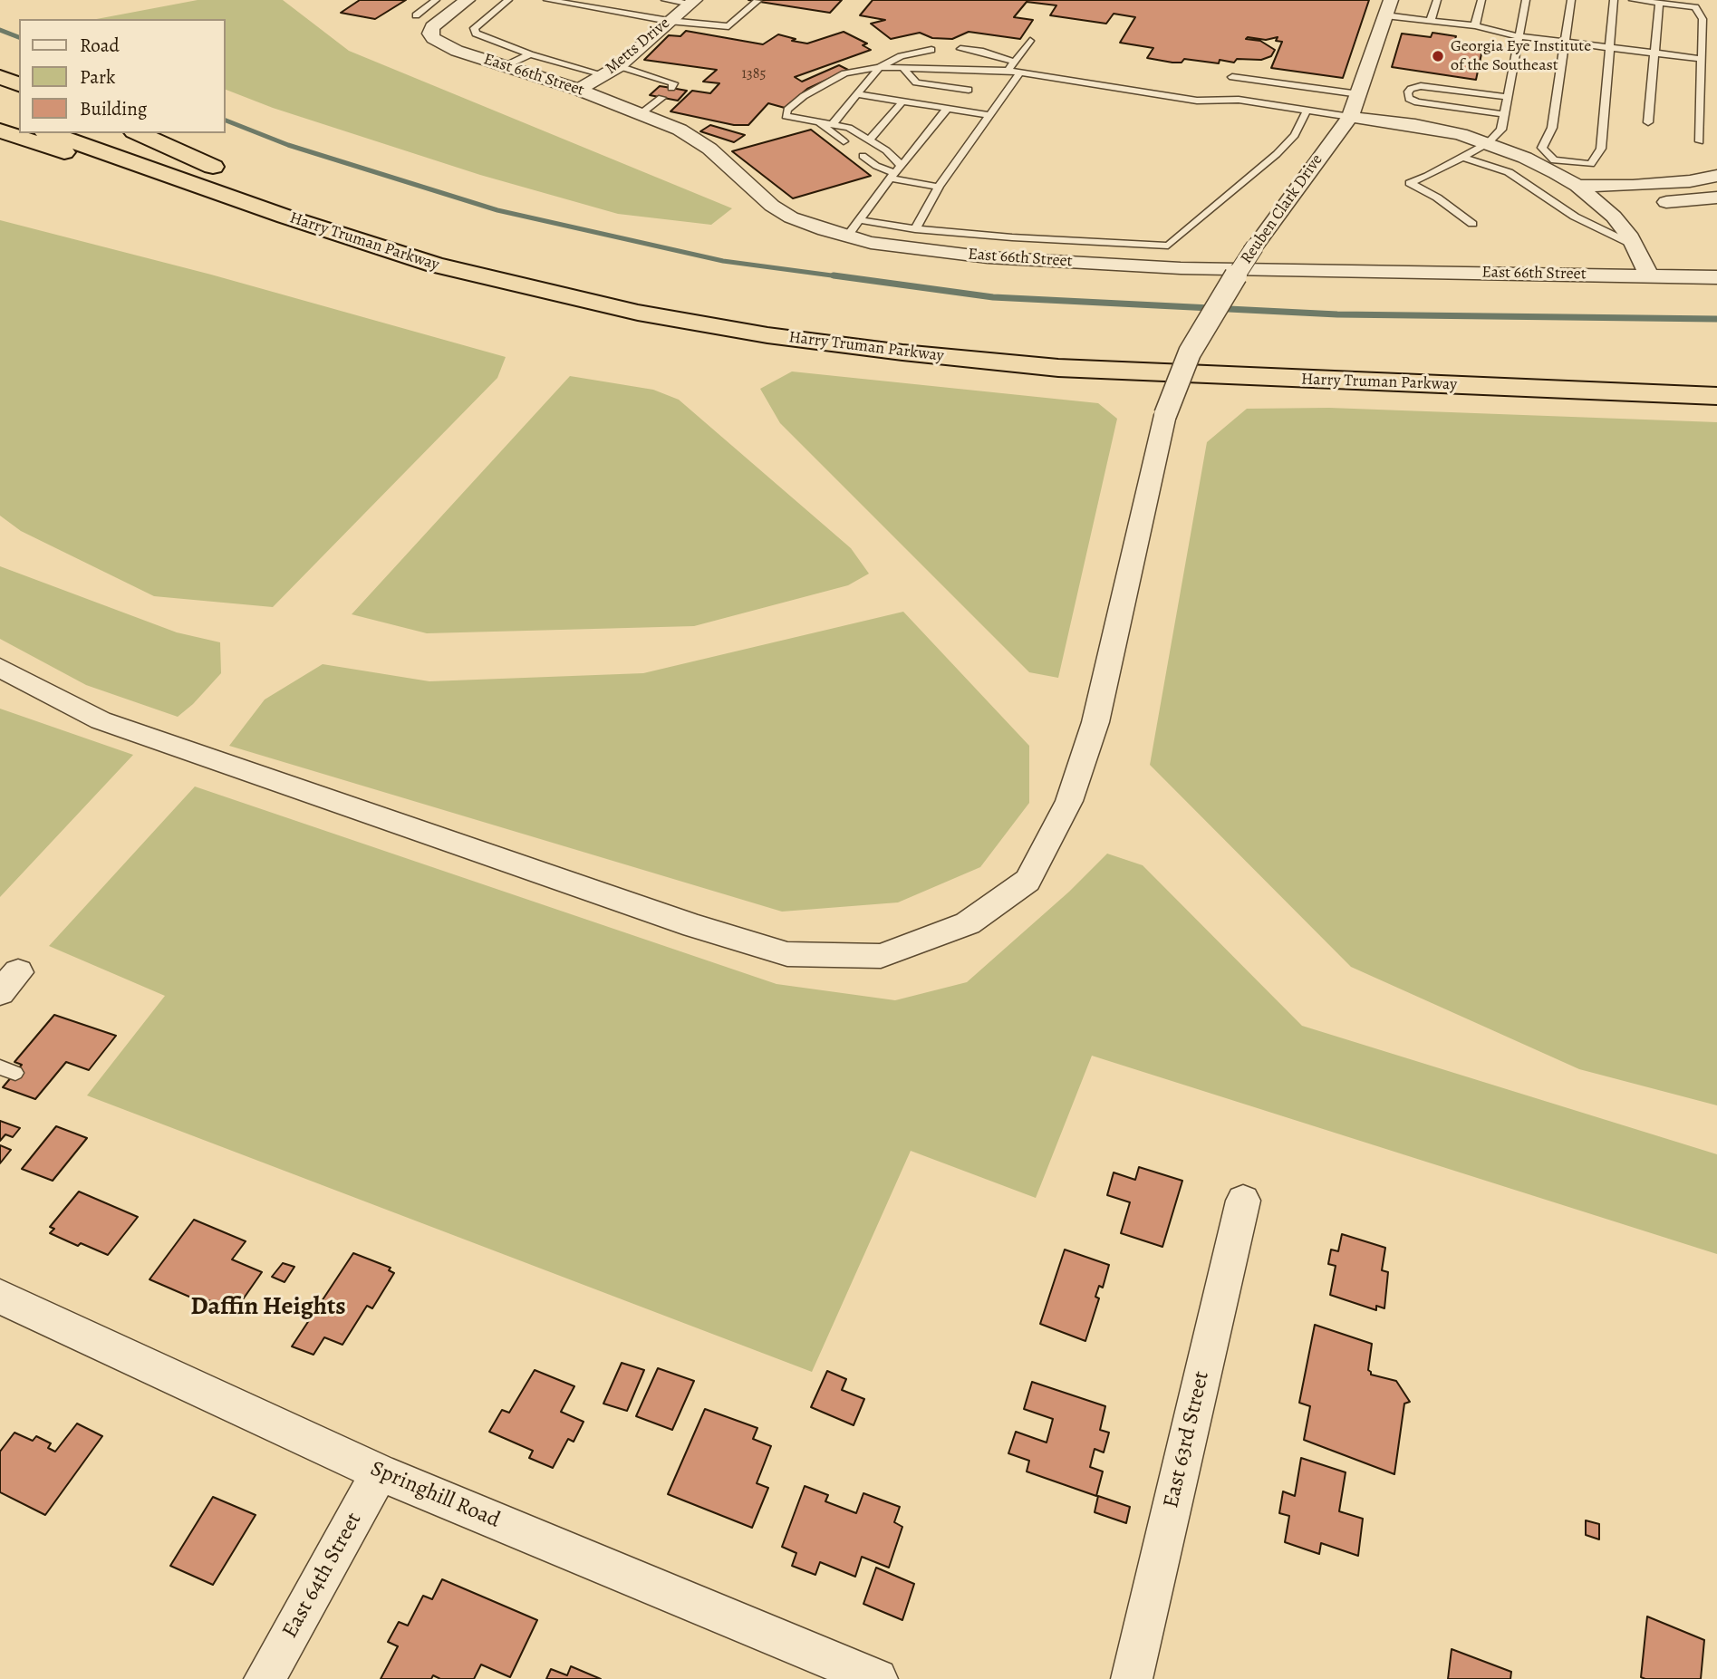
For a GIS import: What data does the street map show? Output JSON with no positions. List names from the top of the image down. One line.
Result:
{"streets":{"highway":["Harry Truman Parkway"],"street":["Metts Drive","East 66th Street","Reuben Clark Drive","East 63rd Street","Springhill Road","East 64th Street"]},"crossings":[["Metts Drive","East 66th Street"],["Springhill Road","East 64th Street"]],"districts":["Daffin Heights"],"places":["Georgia Eye Institute of the Southeast"],"house_numbers":["1385"],"legend":["Road","Park","Building"]}
